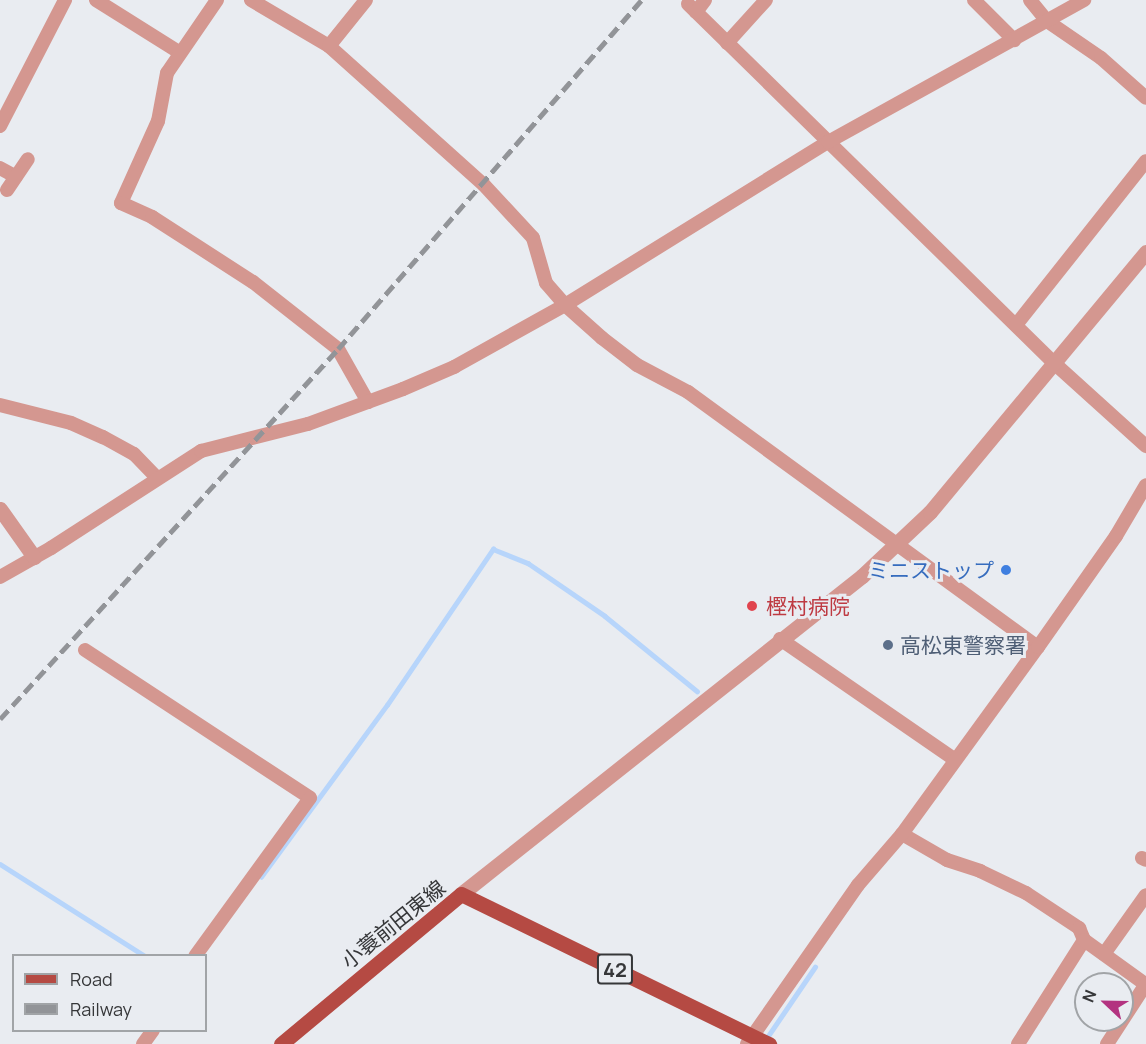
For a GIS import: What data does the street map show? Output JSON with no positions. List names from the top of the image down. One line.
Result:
{"streets":{"main road":["小蓑前田東線","42"]},"places":["ミニストップ","樫村病院","高松東警察署"],"legend":["Road","Railway"],"north":"left"}
